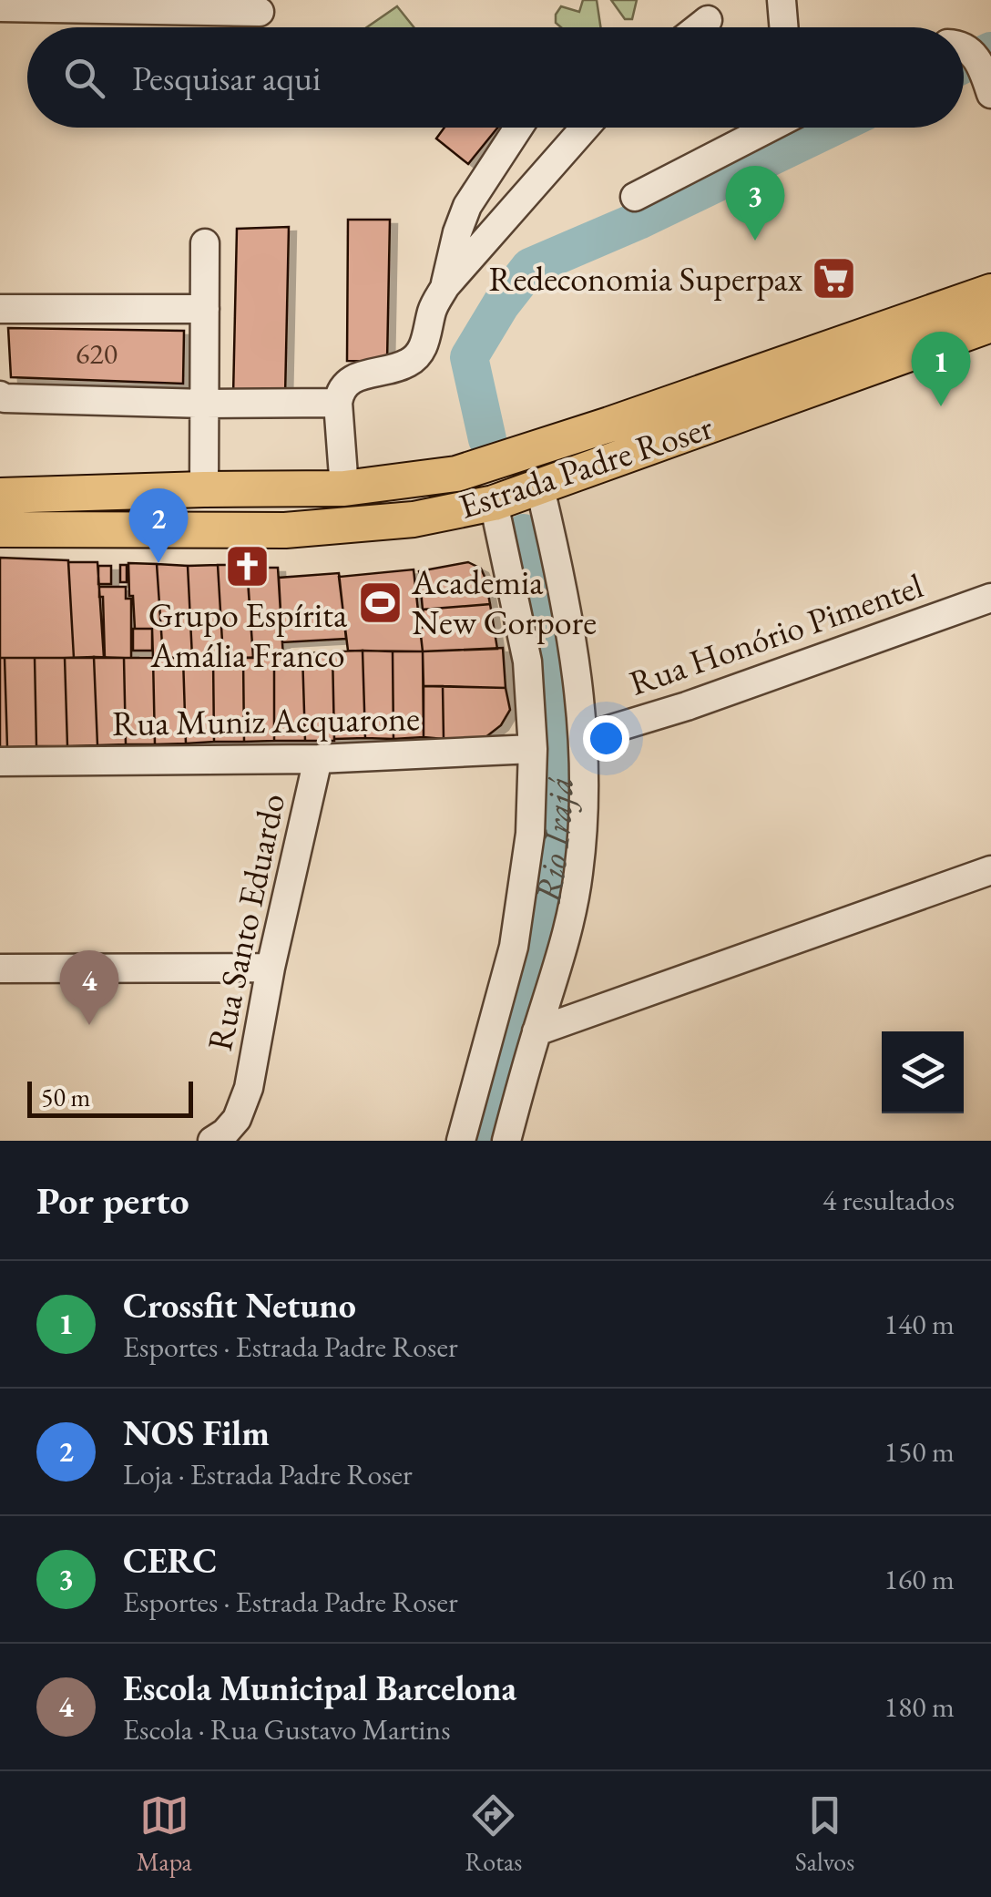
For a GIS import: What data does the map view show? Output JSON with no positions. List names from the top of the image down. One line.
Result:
{"streets":{"main road":["Estrada Padre Roser"],"street":["Rua Honório Pimentel","Rua Muniz Acquarone","Rua Santo Eduardo"]},"crossings":[["Rua Muniz Acquarone","Rua Santo Eduardo"]],"water":["Rio Irajá"],"places":{"supermarket":["Redeconomia Superpax"],"church":["Grupo Espírita Amália Franco"],"sports":["Academia New Corpore"]},"house_numbers":["620"],"scale_bar":"50 m","page":{"search":"Pesquisar aqui","pins":["3","1","2","4"],"scale":"50 m","heading":["Por perto","4 resultados"],"list":[{"mark":"1","name":"Crossfit Netuno","note":"Esportes · Estrada Padre Roser","value":"140 m"},{"mark":"2","name":"NOS Film","note":"Loja · Estrada Padre Roser","value":"150 m"},{"mark":"3","name":"CERC","note":"Esportes · Estrada Padre Roser","value":"160 m"},{"mark":"4","name":"Escola Municipal Barcelona","note":"Escola · Rua Gustavo Martins","value":"180 m"}],"nav":["Mapa","Rotas","Salvos"]}}
